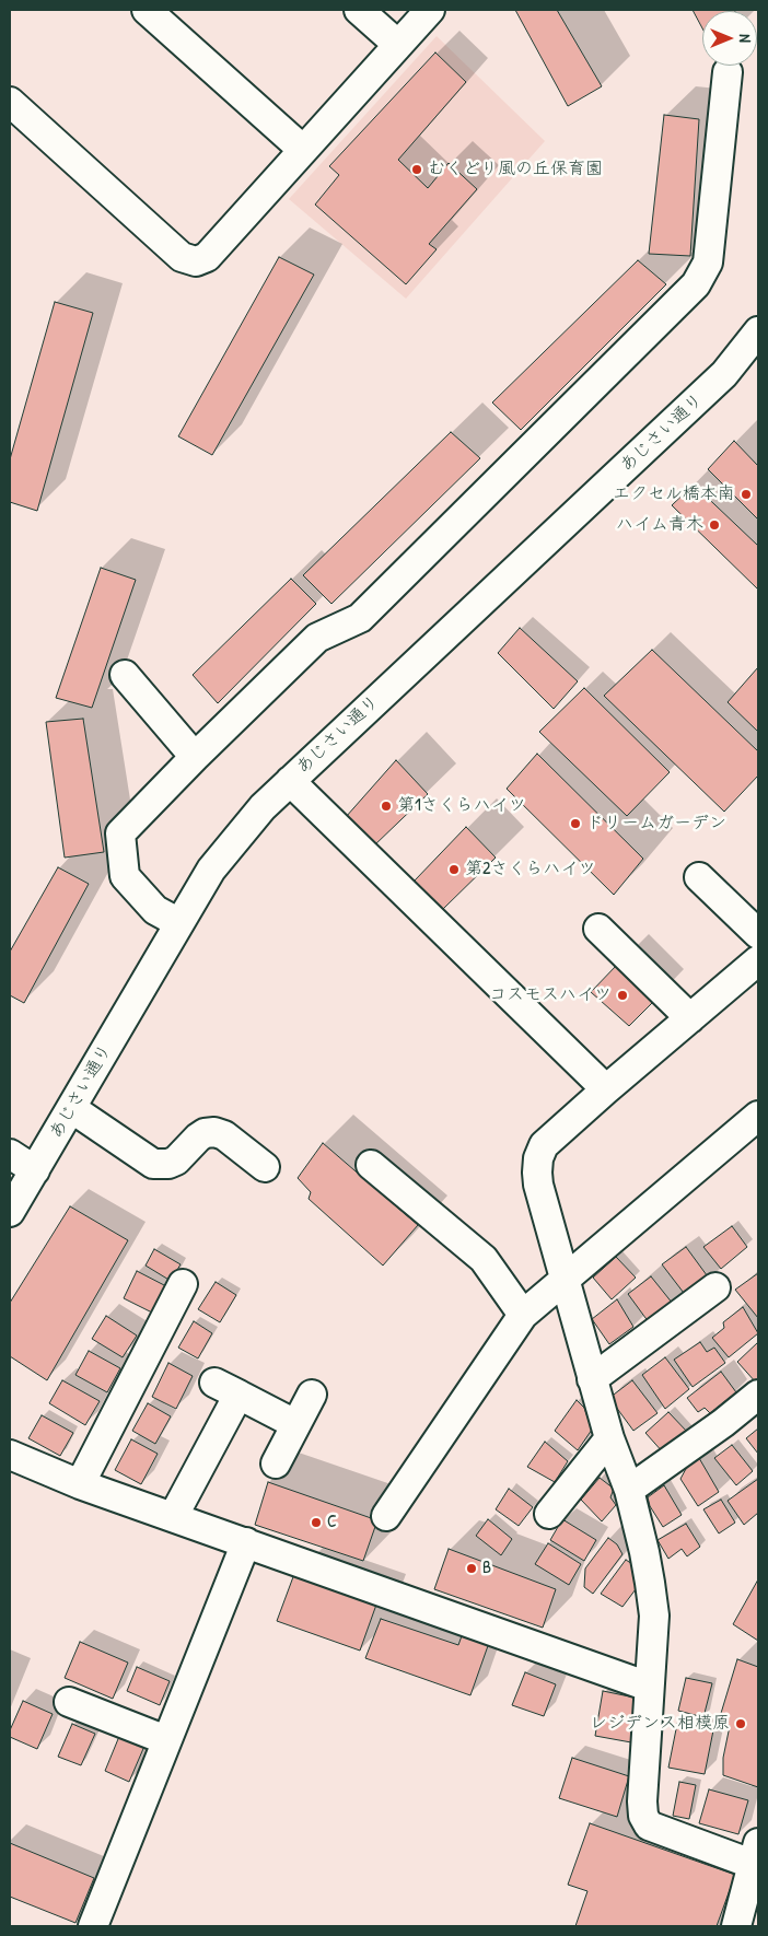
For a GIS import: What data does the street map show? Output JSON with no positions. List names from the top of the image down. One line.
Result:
{"streets":{"street":["あじさい通り"]},"places":["むくどり風の丘保育園","エクセル橋本南","ハイム青木","第1さくらハイツ","ドリームガーデン","第2さくらハイツ","コスモスハイツ","C","B","レジデンス相模原"],"north":"right"}
